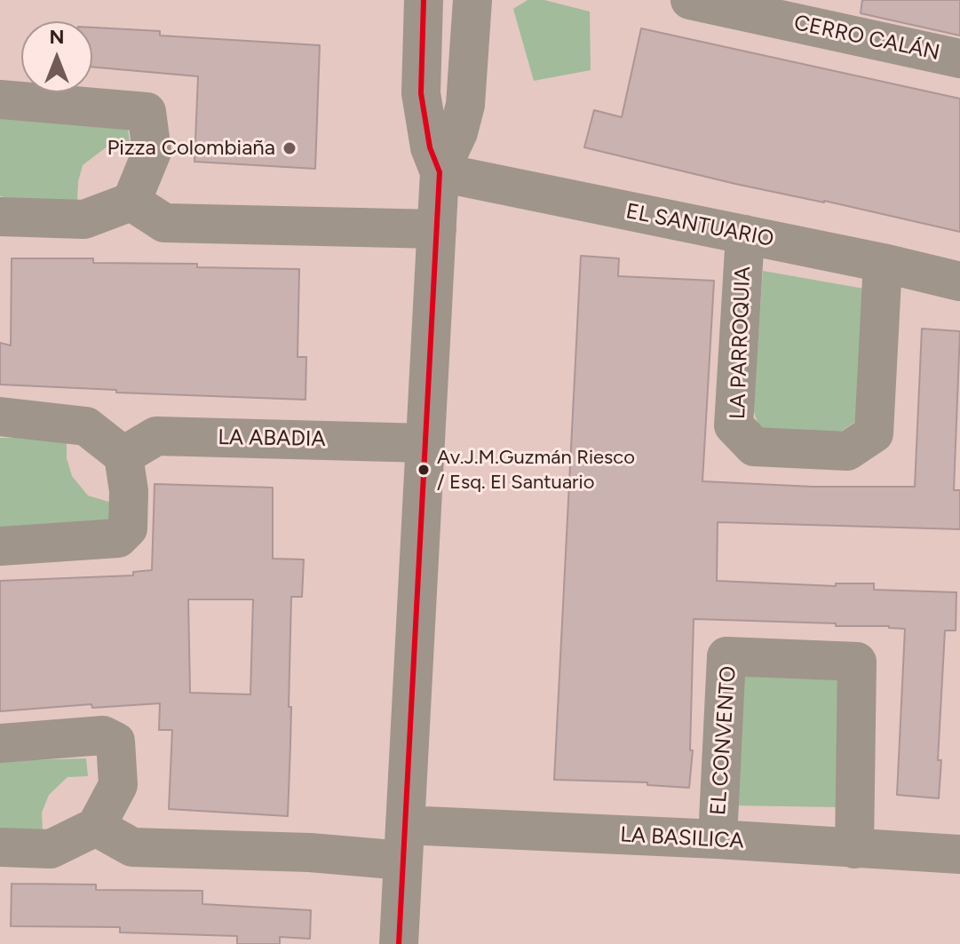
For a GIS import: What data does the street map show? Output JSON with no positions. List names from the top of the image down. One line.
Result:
{"streets":{"street":["CERRO CALÁN","EL SANTUARIO","LA PARROQUIA","LA ABADIA","EL CONVENTO","LA BASILICA"]},"crossings":[["EL SANTUARIO","LA PARROQUIA"],["EL CONVENTO","LA BASILICA"]],"places":["Pizza Colombiaña","Av.J.M.Guzmán Riesco / Esq. El Santuario"],"north":"top"}
